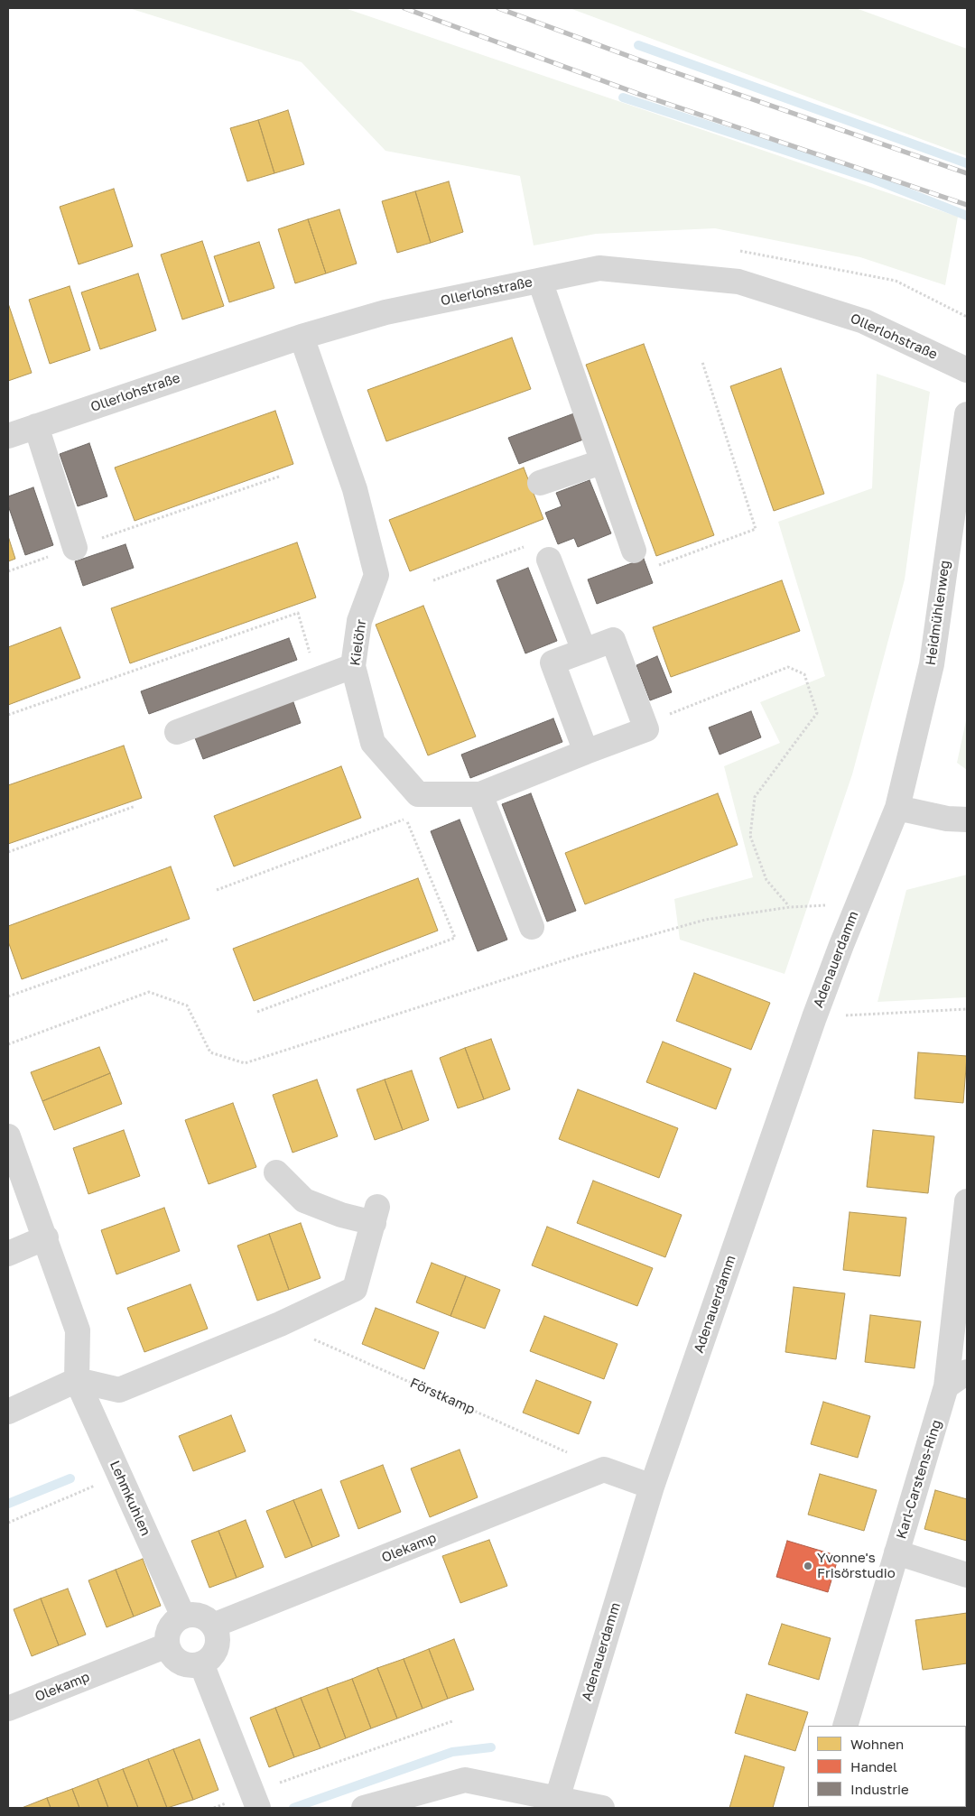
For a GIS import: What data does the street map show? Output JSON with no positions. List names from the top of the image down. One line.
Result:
{"streets":{"street":["Ollerlohstraße","Heidmühlenweg","Kielöhr","Adenauerdamm","Karl-Carstens-Ring","Lehmkuhlen","Olekamp"],"path":["Förstkamp"]},"crossings":[["Ollerlohstraße","Kielöhr"],["Heidmühlenweg","Adenauerdamm"],["Förstkamp","Olekamp"],["Lehmkuhlen","Olekamp"]],"places":["Yvonne's Frisörstudio"],"legend":["Wohnen","Handel","Industrie"]}
